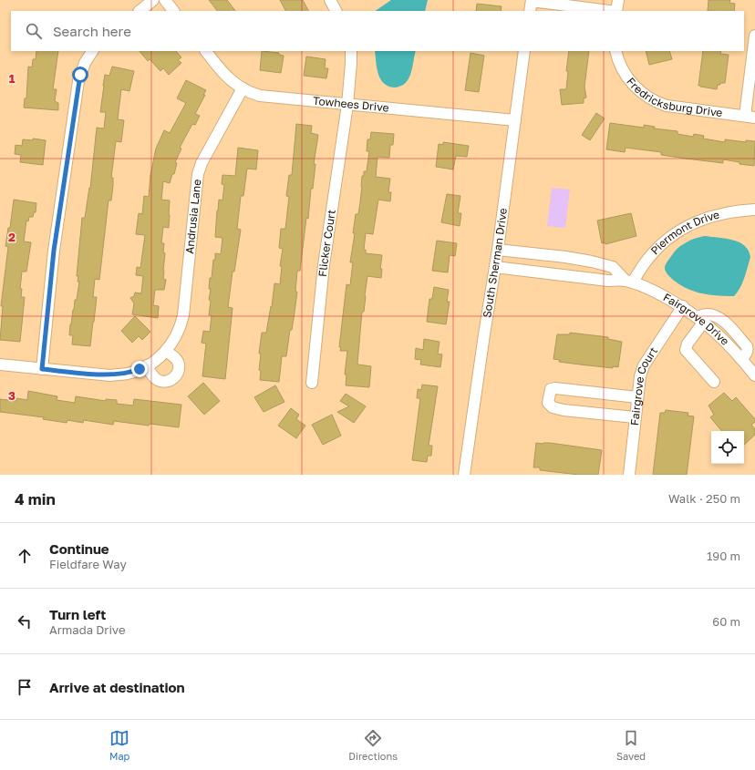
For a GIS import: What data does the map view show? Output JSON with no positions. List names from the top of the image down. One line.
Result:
{"streets":{"street":["Fredricksburg Drive","Towhees Drive","Andrusia Lane","Piermont Drive","Flicker Court","South Sherman Drive","Fairgrove Drive","Fairgrove Court"]},"crossings":[["Towhees Drive","Andrusia Lane"],["Towhees Drive","Flicker Court"],["Towhees Drive","South Sherman Drive"],["Piermont Drive","Fairgrove Drive"],["South Sherman Drive","Fairgrove Drive"],["Fairgrove Drive","Fairgrove Court"]],"page":{"search":"Search here","heading":["4 min","Walk · 250 m"],"list":[["Continue","Fieldfare Way","190 m"],["Turn left","Armada Drive","60 m"],"Arrive at destination"],"nav":["Map","Directions","Saved"]},"grid":{"rows":["1","2","3"]}}
